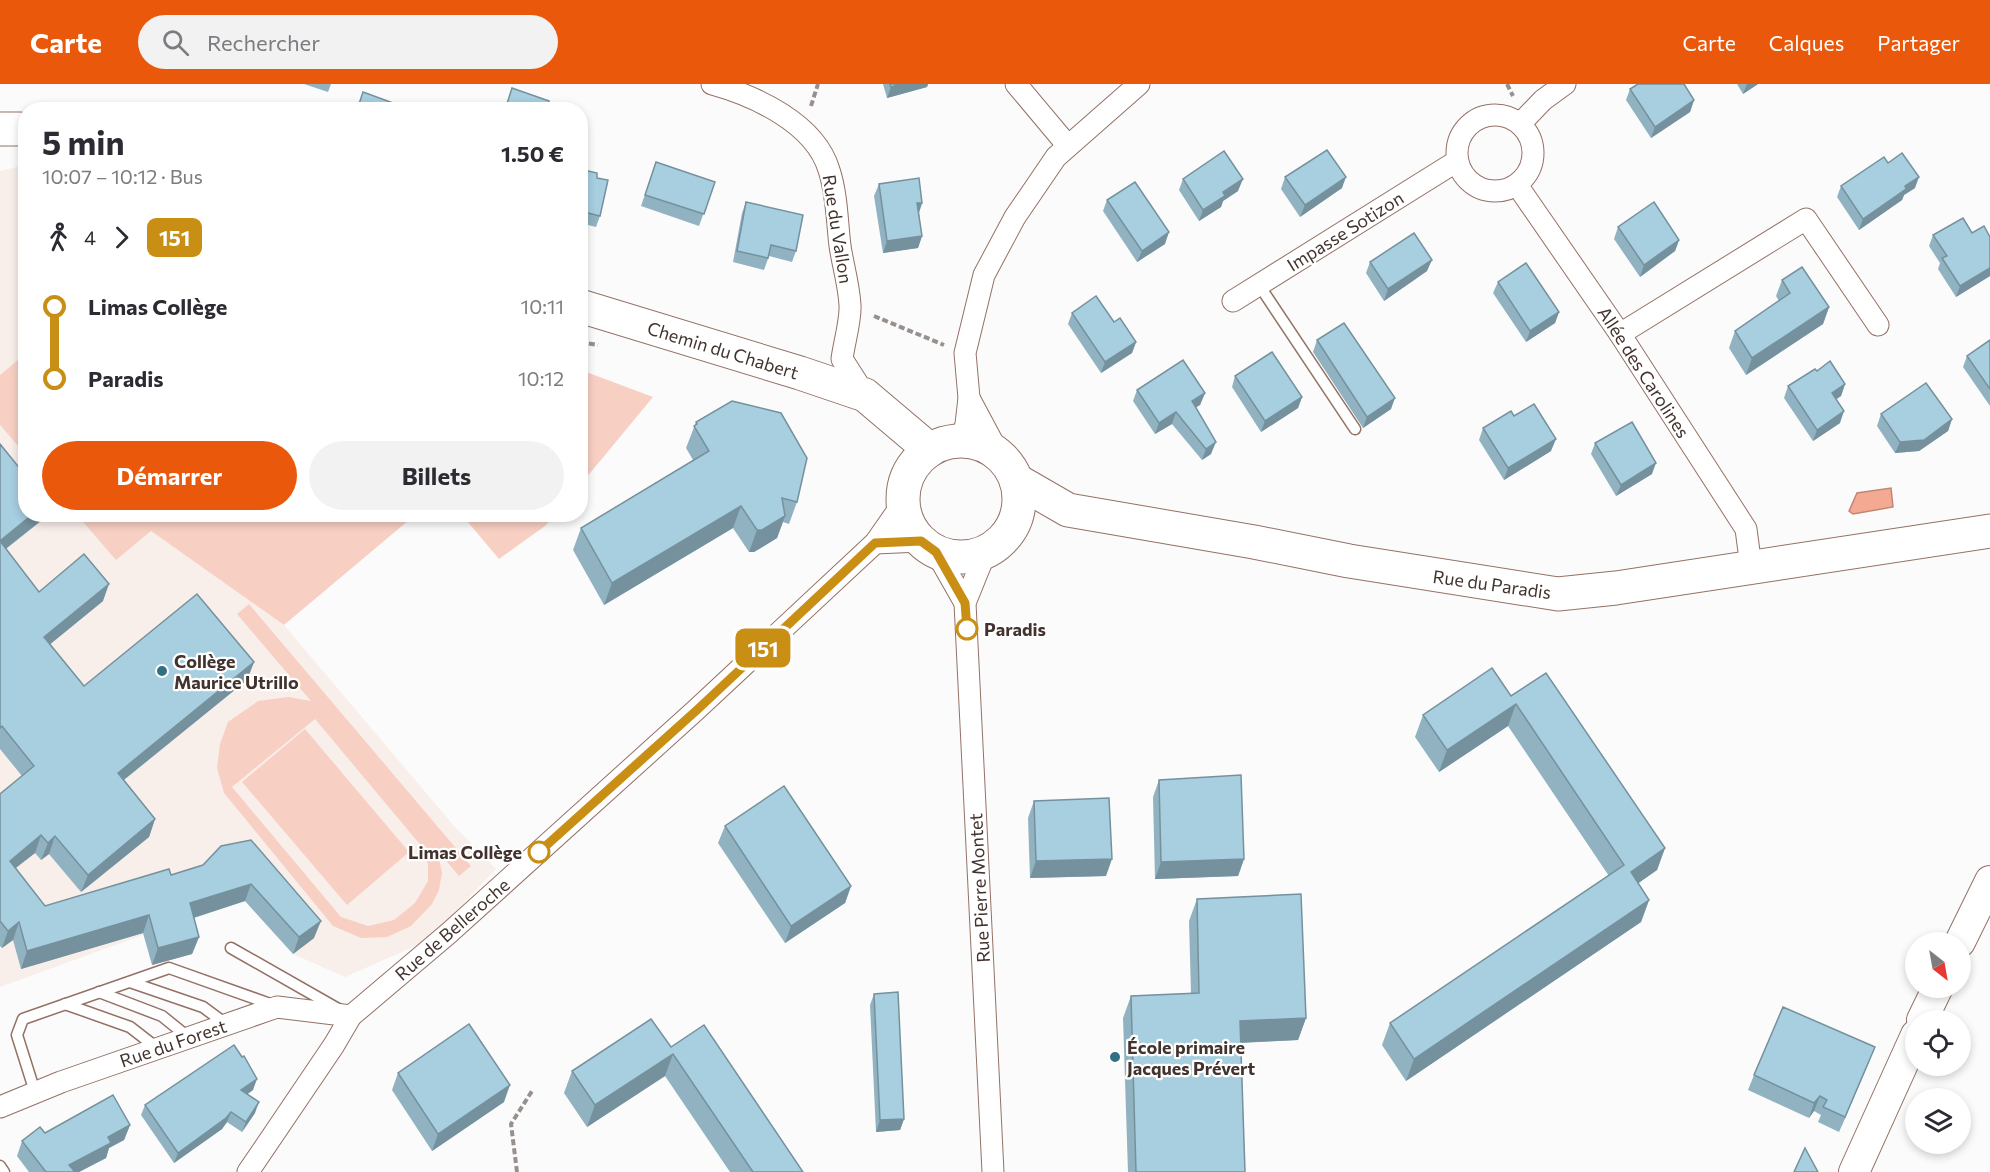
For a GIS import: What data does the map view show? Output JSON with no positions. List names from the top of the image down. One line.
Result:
{"streets":{"main road":["Chemin du Chabert","Rue du Paradis"],"street":["Rue du Vallon","Impasse Sotizon","Allée des Carolines","Rue Pierre Montet","Rue de Belleroche","Rue du Forest"]},"crossings":[["Rue du Vallon","Chemin du Chabert"],["Impasse Sotizon","Allée des Carolines"],["Chemin du Chabert","Rue du Paradis"],["Chemin du Chabert","Rue Pierre Montet"],["Chemin du Chabert","Rue de Belleroche"],["Allée des Carolines","Rue du Paradis"],["Rue du Paradis","Rue Pierre Montet"],["Rue du Paradis","Rue de Belleroche"],["Rue Pierre Montet","Rue de Belleroche"],["Rue de Belleroche","Rue du Forest"]],"places":["Paradis","Collège Maurice Utrillo","Limas Collège","École primaire Jacques Prévert"],"lines":["bus line 151"],"north":"bottom right","page":{"header":"Carte","search":"Rechercher","nav":["Carte","Calques","Partager"],"on_map":"151","heading":["5 min","10:07 – 10:12 · Bus","1.50 €"],"legs":["4","151"],"list":[{"name":"Limas Collège","value":"10:11"},{"name":"Paradis","value":"10:12"}],"buttons":["Démarrer","Billets"]}}
